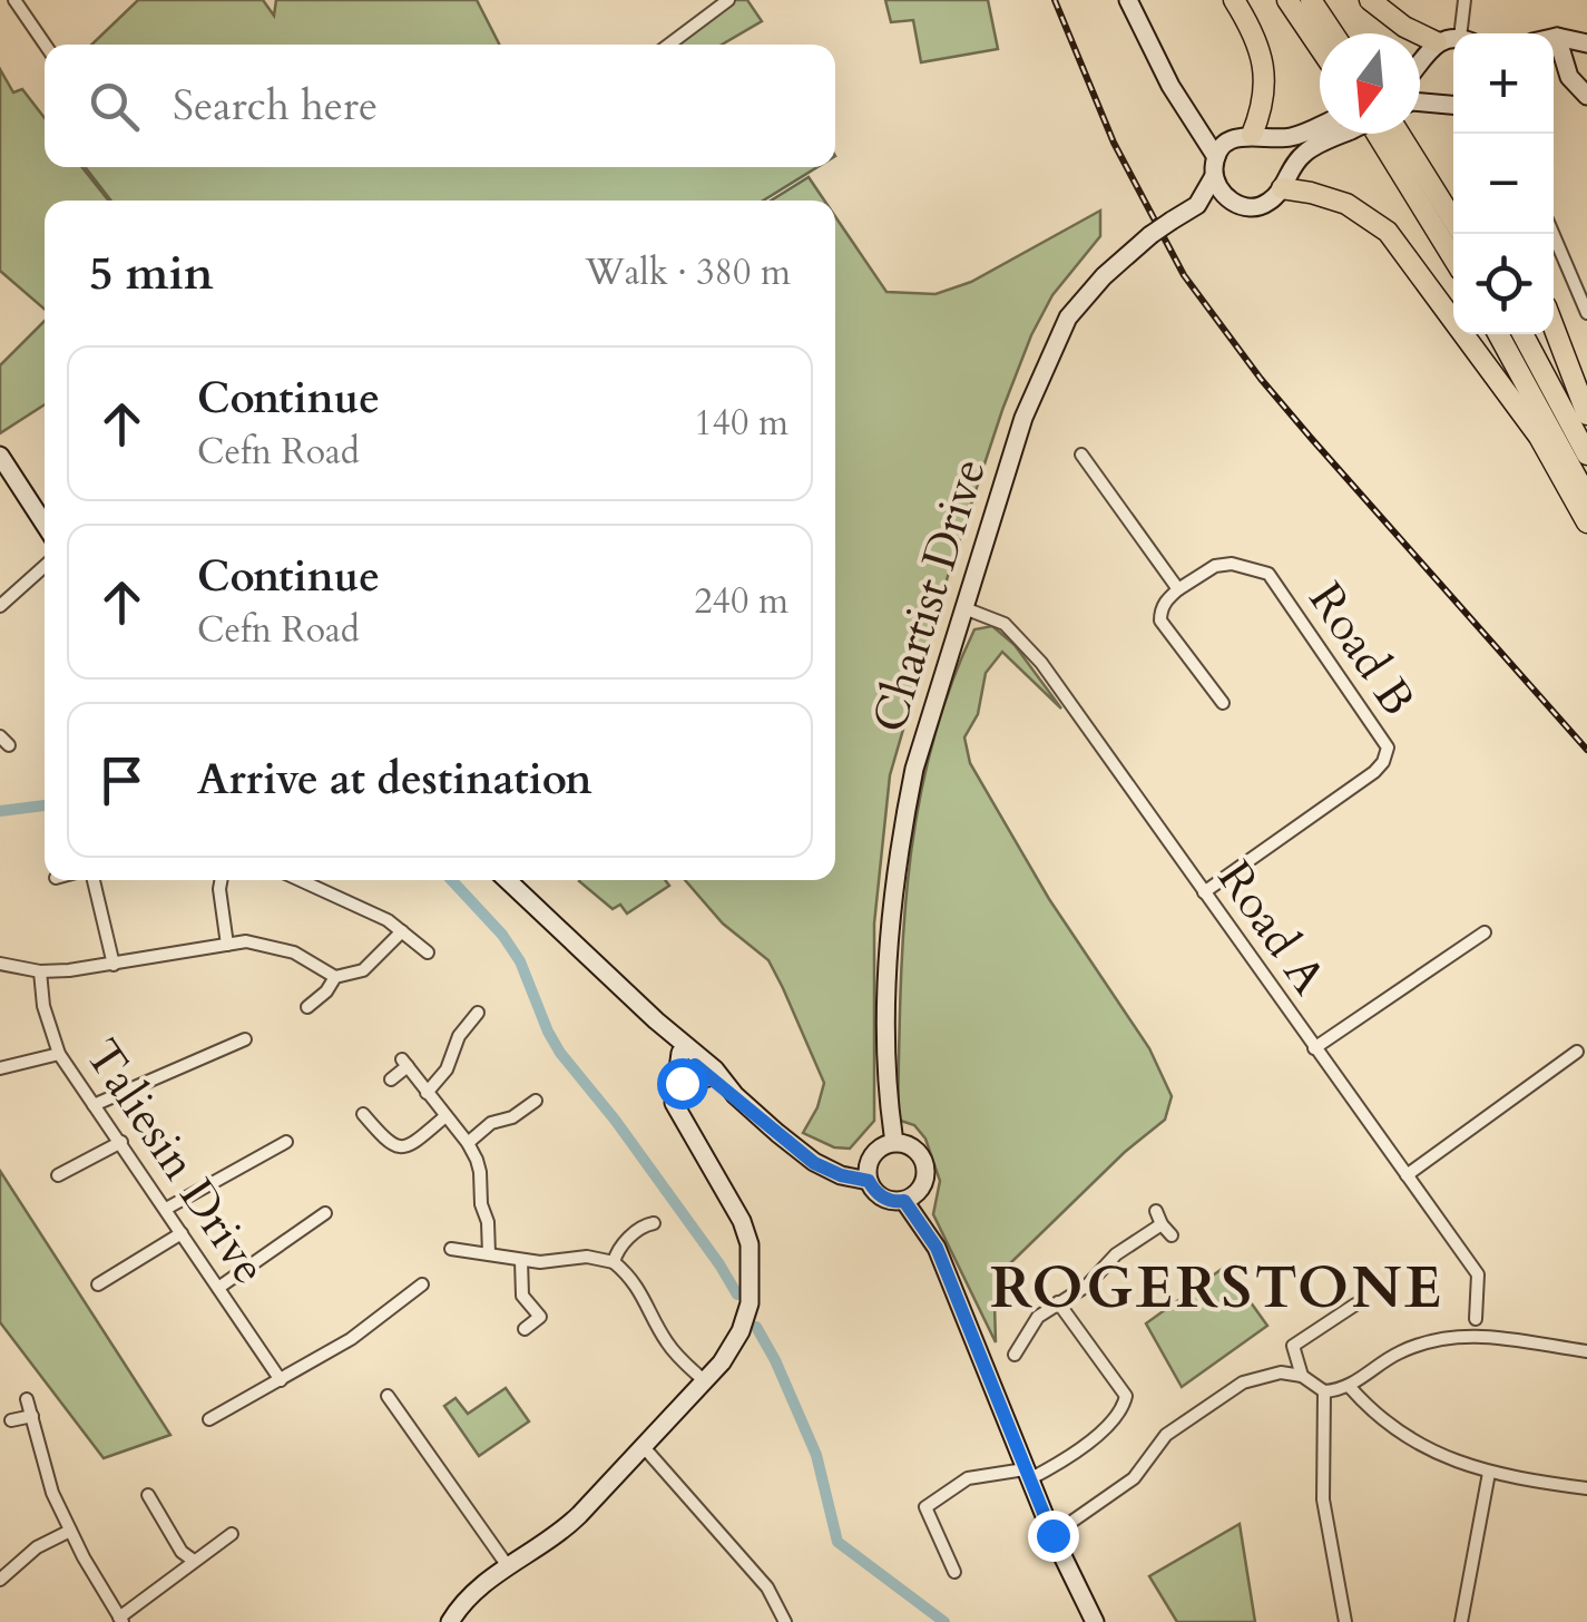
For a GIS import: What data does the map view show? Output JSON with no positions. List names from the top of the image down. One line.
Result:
{"streets":{"main road":["Chartist Drive"],"street":["Road B","Road A","Taliesin Drive"]},"crossings":[["Chartist Drive","Road A"],["Road B","Road A"]],"districts":["ROGERSTONE"],"north":"bottom","page":{"map_buttons":["+","−"],"search":"Search here","heading":["5 min","Walk · 380 m"],"list":[["Continue","Cefn Road","140 m"],["Continue","Cefn Road","240 m"],"Arrive at destination"]}}
